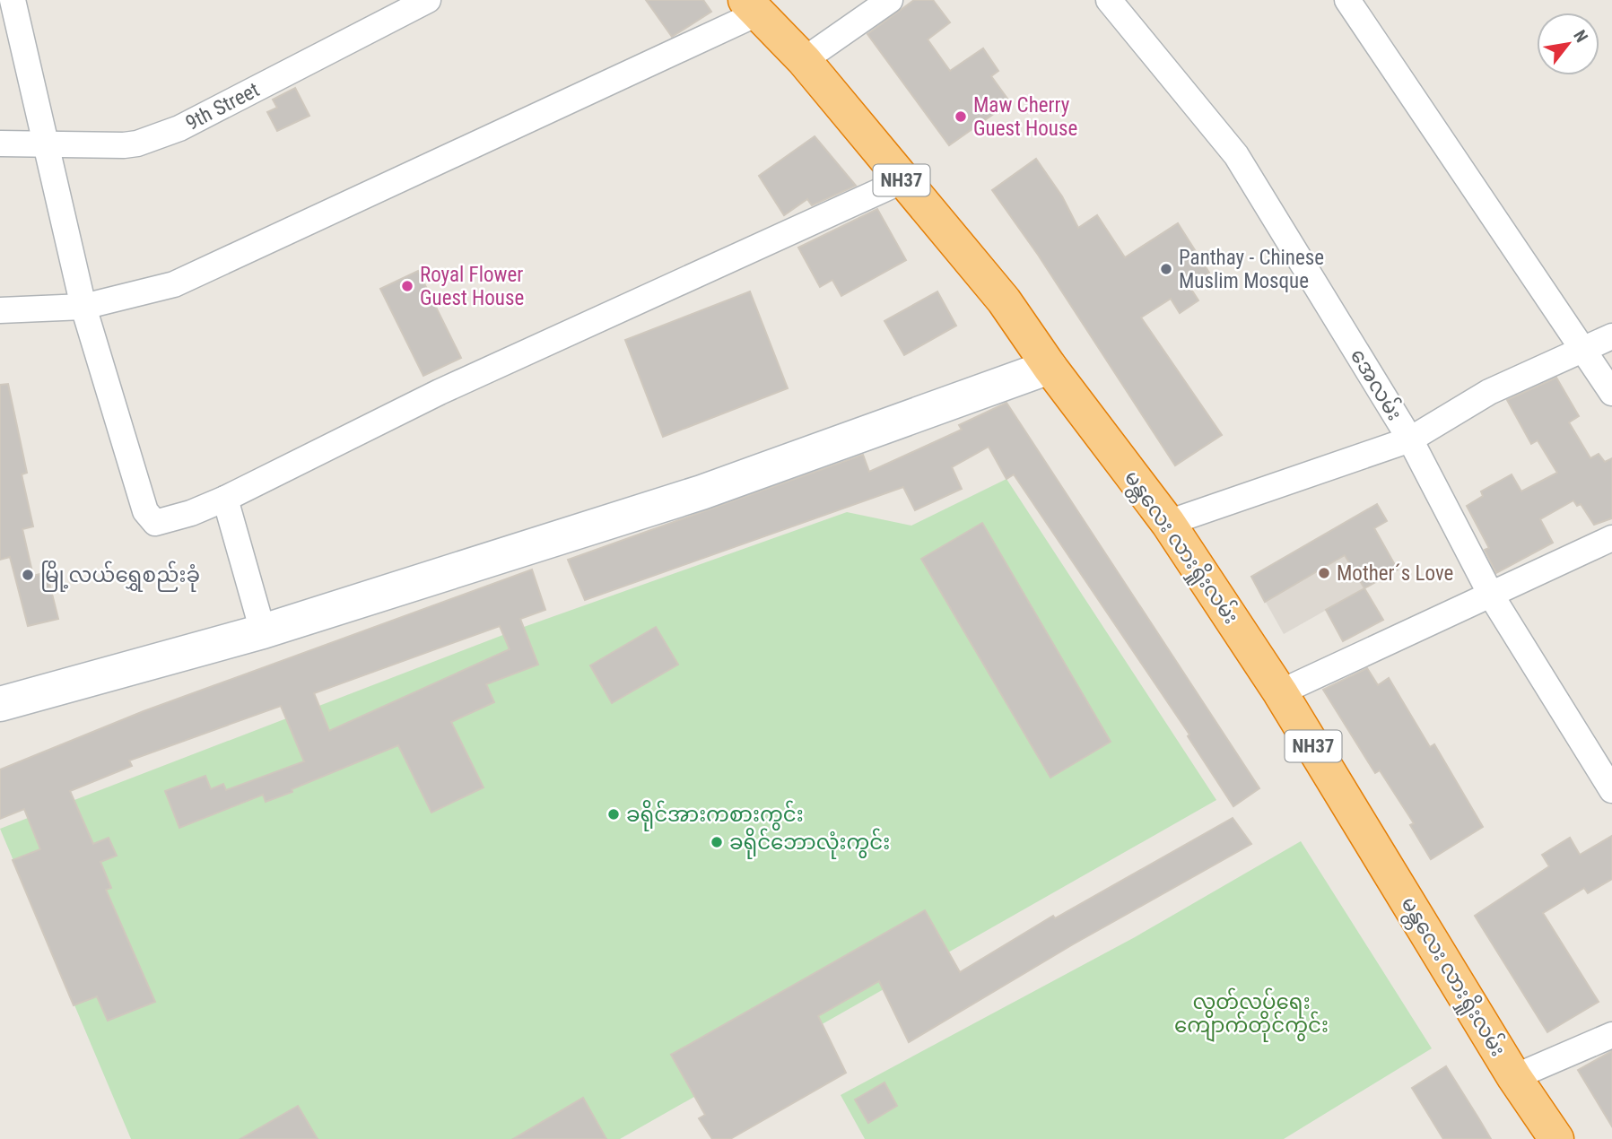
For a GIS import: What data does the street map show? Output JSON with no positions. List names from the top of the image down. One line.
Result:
{"streets":{"highway":["NH37","မန္တလေး လားရှိုးလမ်း"],"street":["9th Street","အေလမ်း"]},"parks":["လွတ်လပ်ရေး ကျောက်တိုင်ကွင်း"],"places":["Maw Cherry Guest House","Panthay - Chinese Muslim Mosque","Royal Flower Guest House","Mother´s Love","မြို့လယ်ရွှေစည်းခုံ","ခရိုင်အားကစားကွင်း","ခရိုင်ဘောလုံးကွင်း"],"north":"top right"}
